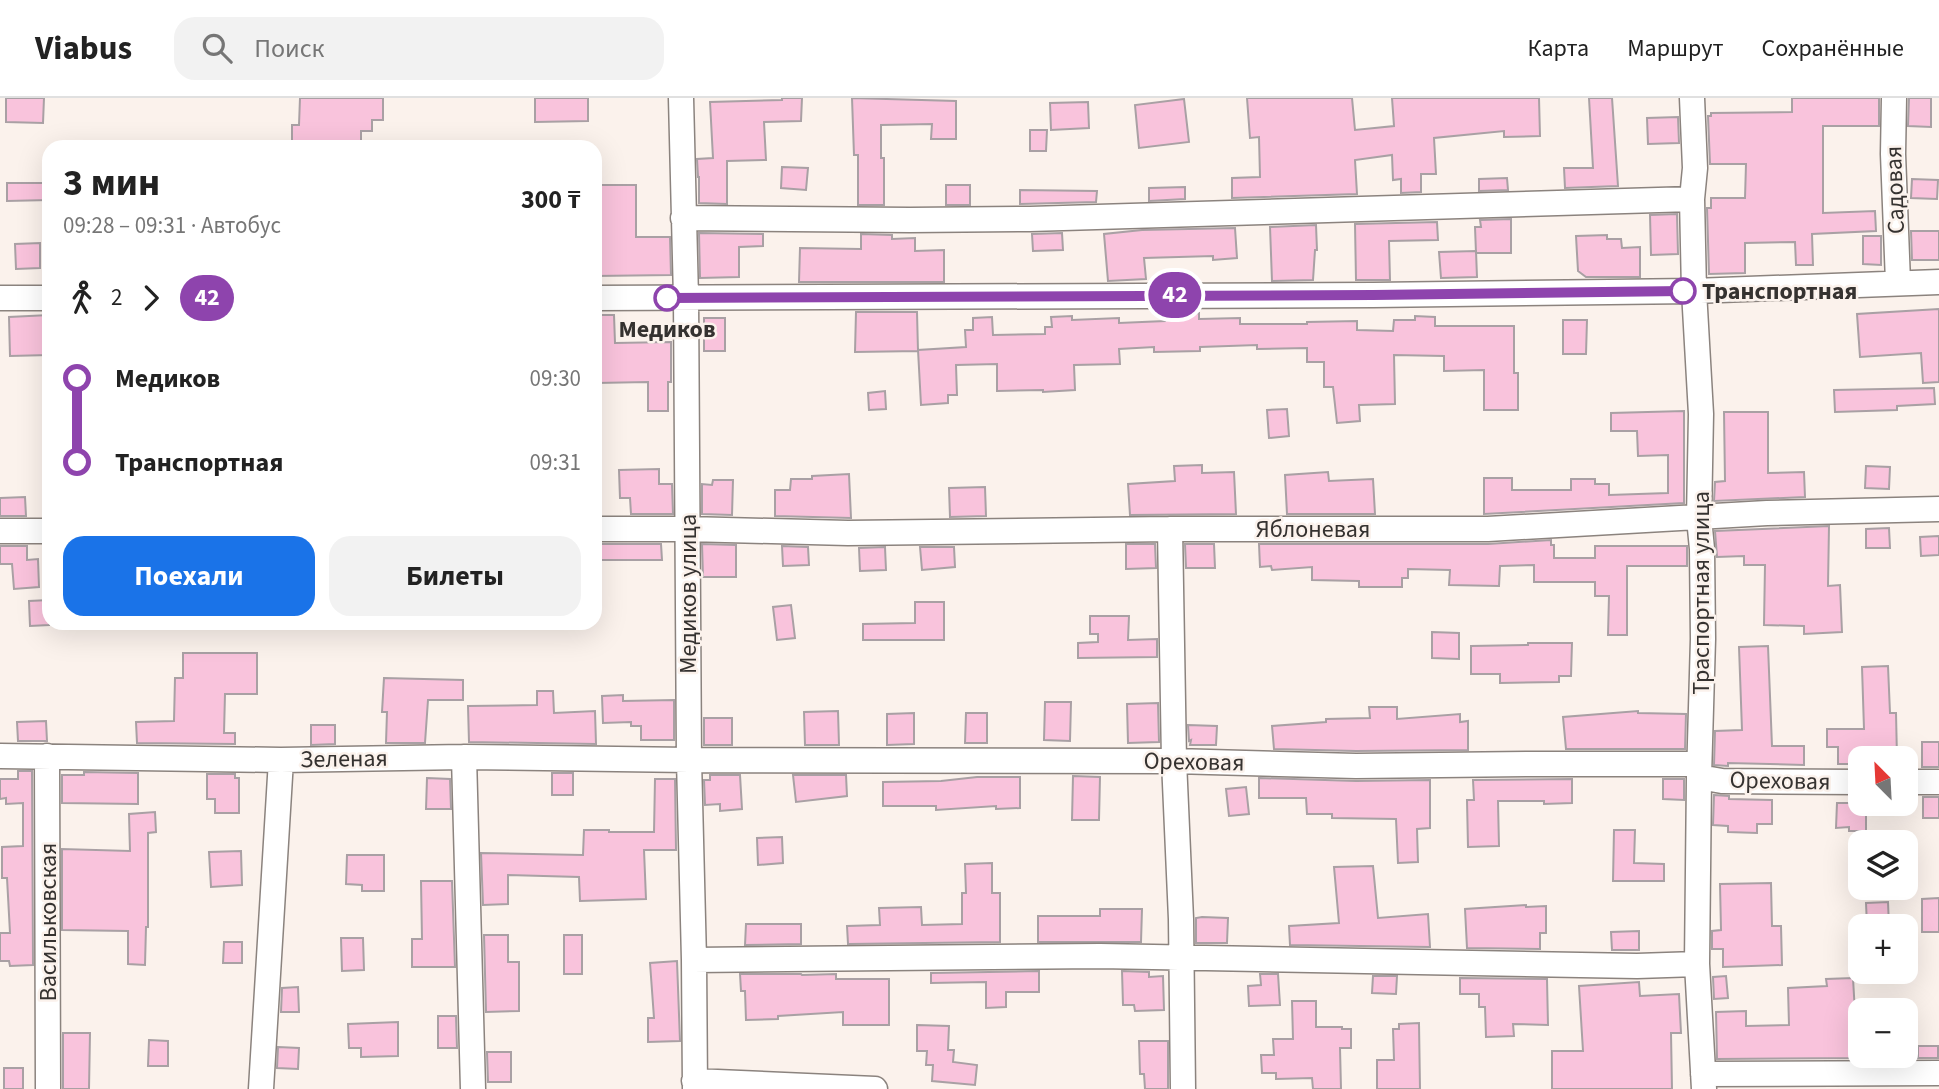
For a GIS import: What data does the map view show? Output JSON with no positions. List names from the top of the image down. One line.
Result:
{"streets":{"street":["Садовая","Яблоневая","Траспортная улица","Медиков улица","Зеленая","Ореховая","Васильковская"]},"crossings":[["Яблоневая","Траспортная улица"],["Яблоневая","Медиков улица"],["Траспортная улица","Ореховая"],["Медиков улица","Зеленая"],["Медиков улица","Ореховая"],["Зеленая","Ореховая"],["Зеленая","Васильковская"]],"places":["Транспортная","Медиков"],"lines":["bus line 42"],"north":"top left","page":{"header":"Viabus","search":"Поиск","nav":["Карта","Маршрут","Сохранённые"],"on_map":"42","heading":["3 мин","09:28 – 09:31 · Автобус","300 ₸"],"legs":["2","42"],"list":[{"name":"Медиков","value":"09:30"},{"name":"Транспортная","value":"09:31"}],"buttons":["Поехали","Билеты"],"map_buttons":["+","−"]}}
